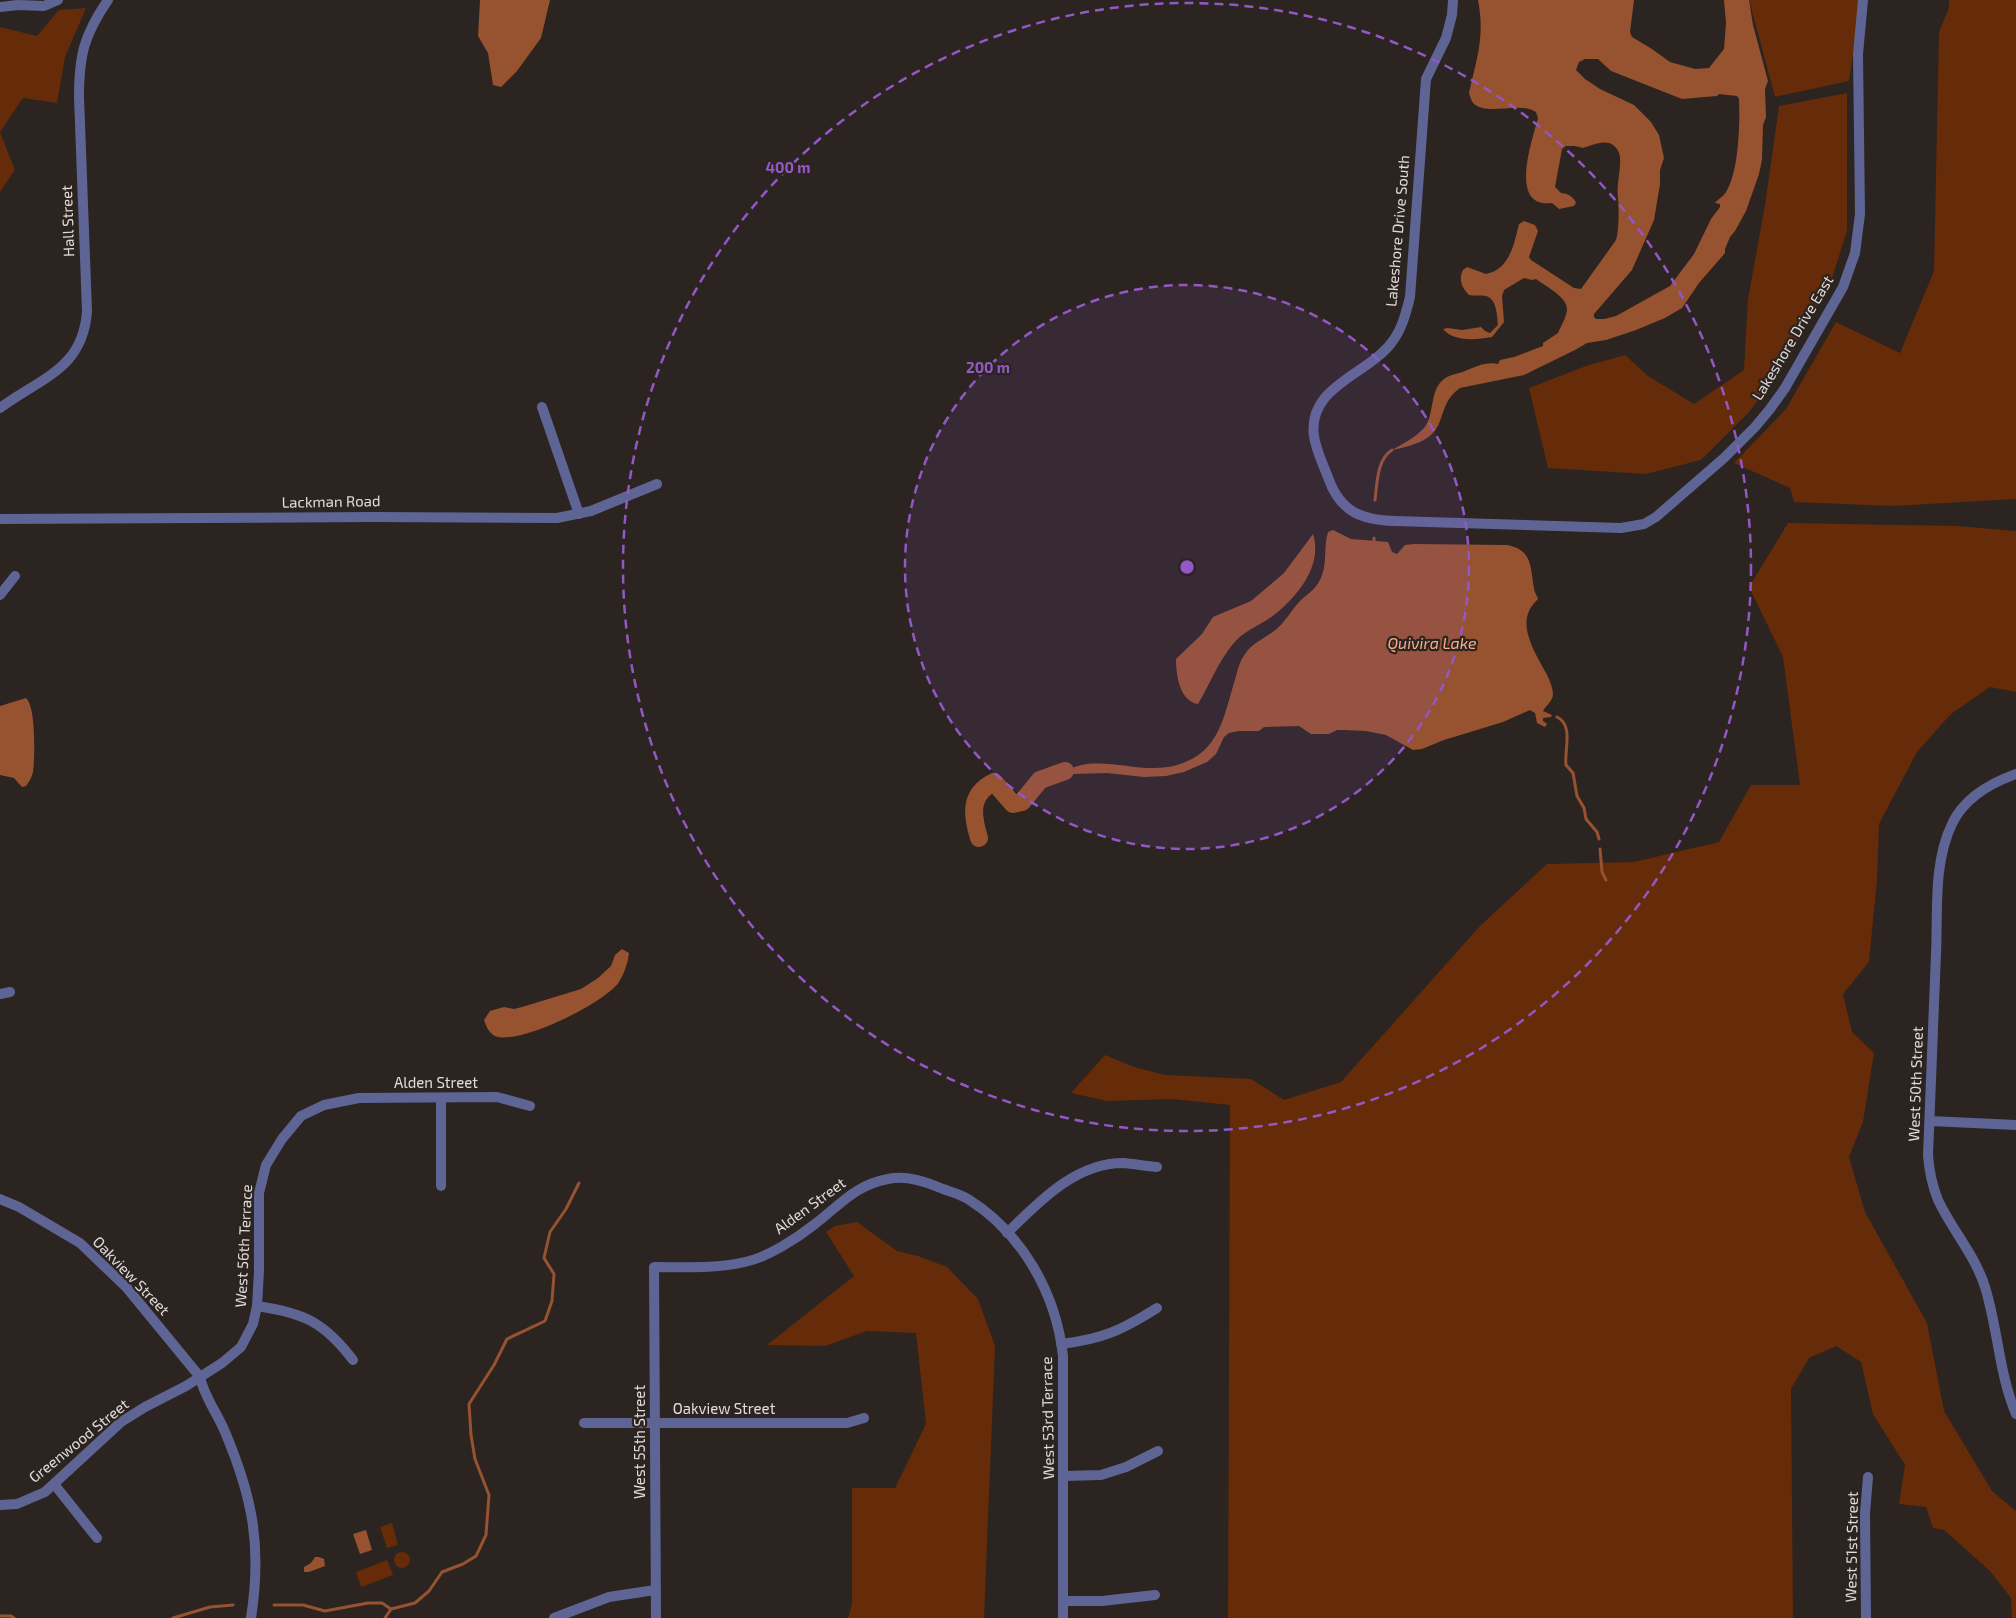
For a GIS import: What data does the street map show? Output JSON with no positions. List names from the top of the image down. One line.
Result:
{"streets":{"street":["Hall Street","Lakeshore Drive South","Lakeshore Drive East","Lackman Road","Alden Street","West 50th Street","West 56th Terrace","Oakview Street","West 53rd Terrace","Greenwood Street","West 55th Street","West 51st Street"]},"crossings":[["Lakeshore Drive South","Lakeshore Drive East"],["Alden Street","West 56th Terrace"],["Alden Street","West 53rd Terrace"],["Alden Street","West 55th Street"],["West 56th Terrace","Oakview Street"],["West 56th Terrace","Greenwood Street"],["Oakview Street","Greenwood Street"],["Oakview Street","West 55th Street"]],"water":["Quivira Lake"],"rings":["400 m","200 m"]}
